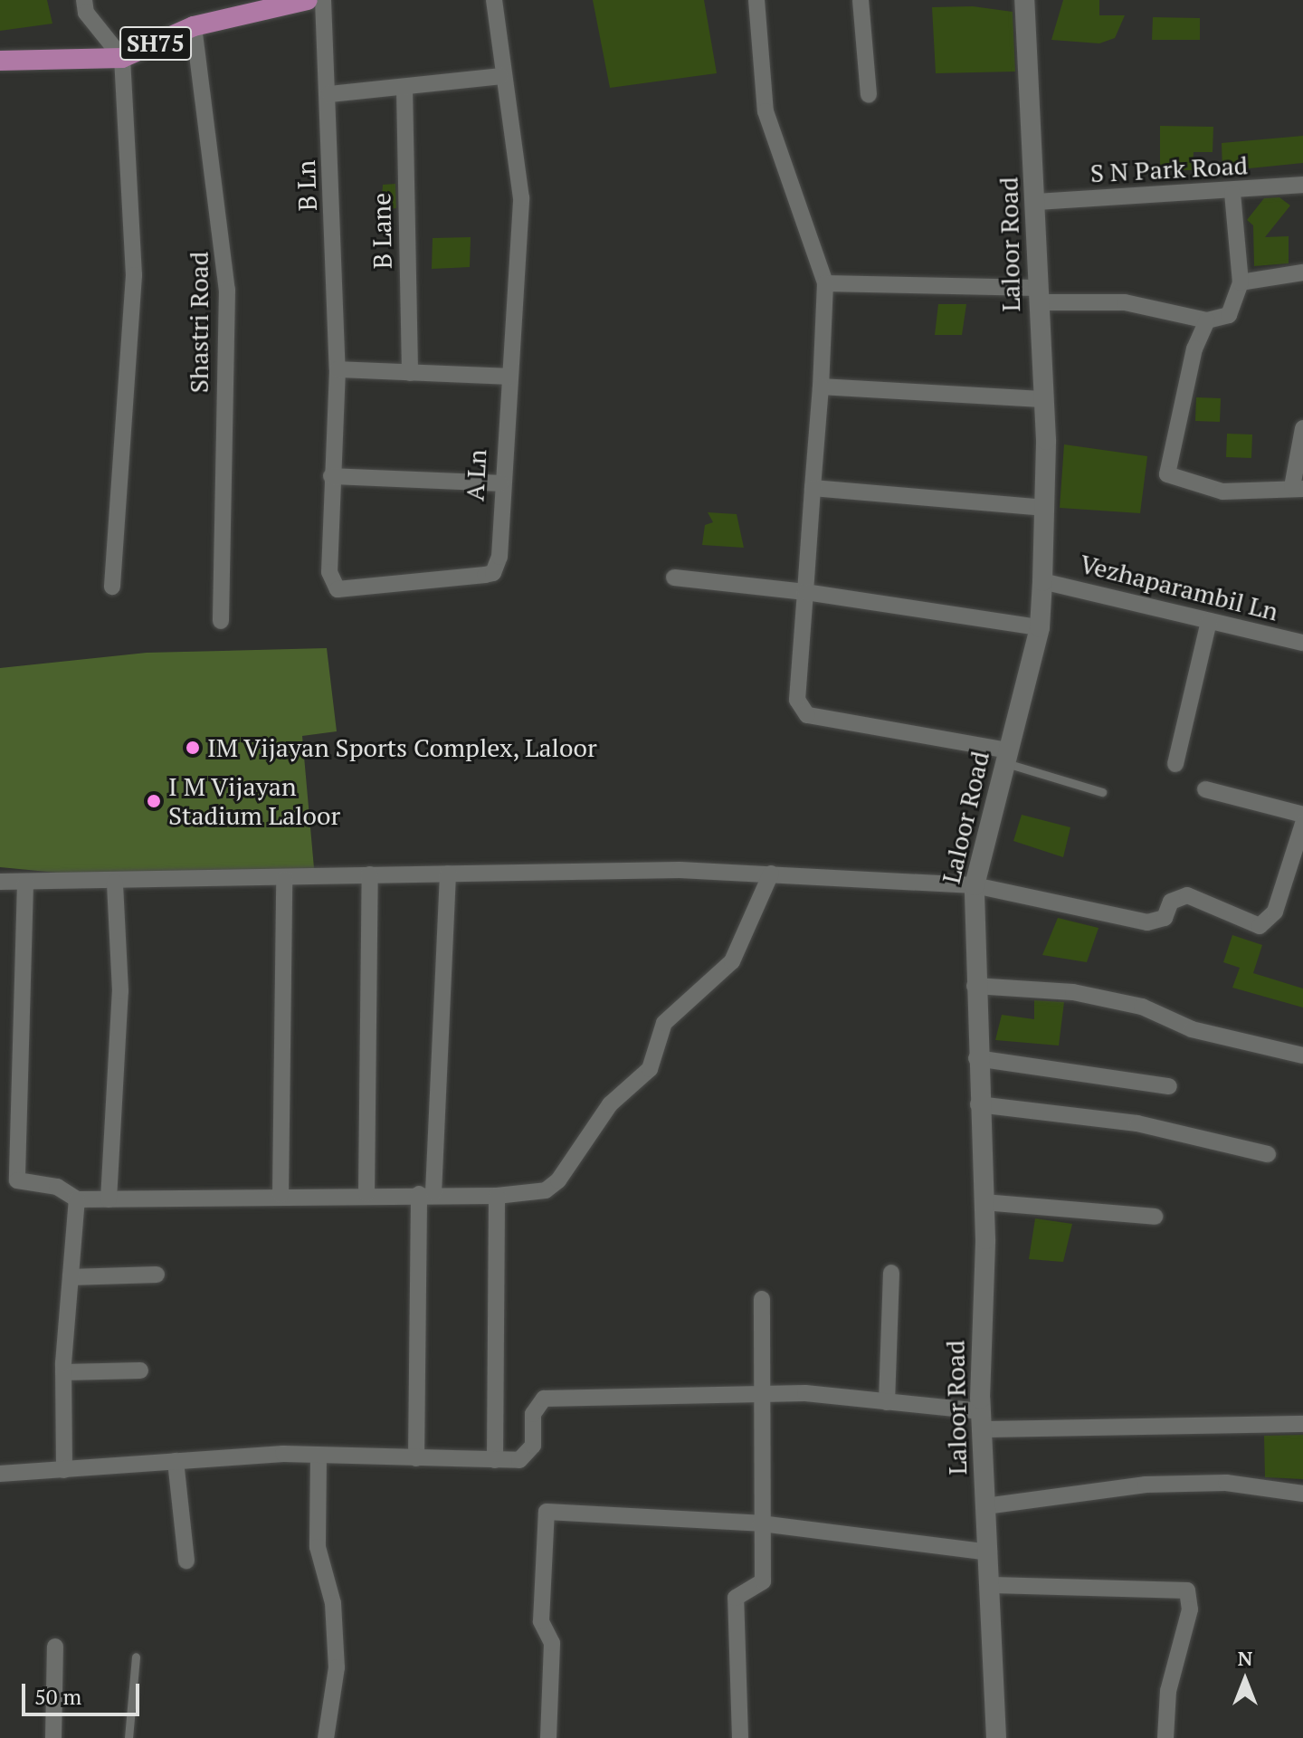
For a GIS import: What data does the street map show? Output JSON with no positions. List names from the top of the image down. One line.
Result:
{"streets":{"main road":["SH75"],"street":["S N Park Road","B Ln","B Lane","Laloor Road","Shastri Road","A Ln","Vezhaparambil Ln"]},"crossings":[["SH75","Shastri Road"],["S N Park Road","Laloor Road"],["B Ln","A Ln"],["Laloor Road","Vezhaparambil Ln"]],"places":["IM Vijayan Sports Complex, Laloor","I M Vijayan Stadium Laloor"],"scale_bar":"50 m","north":"top"}
